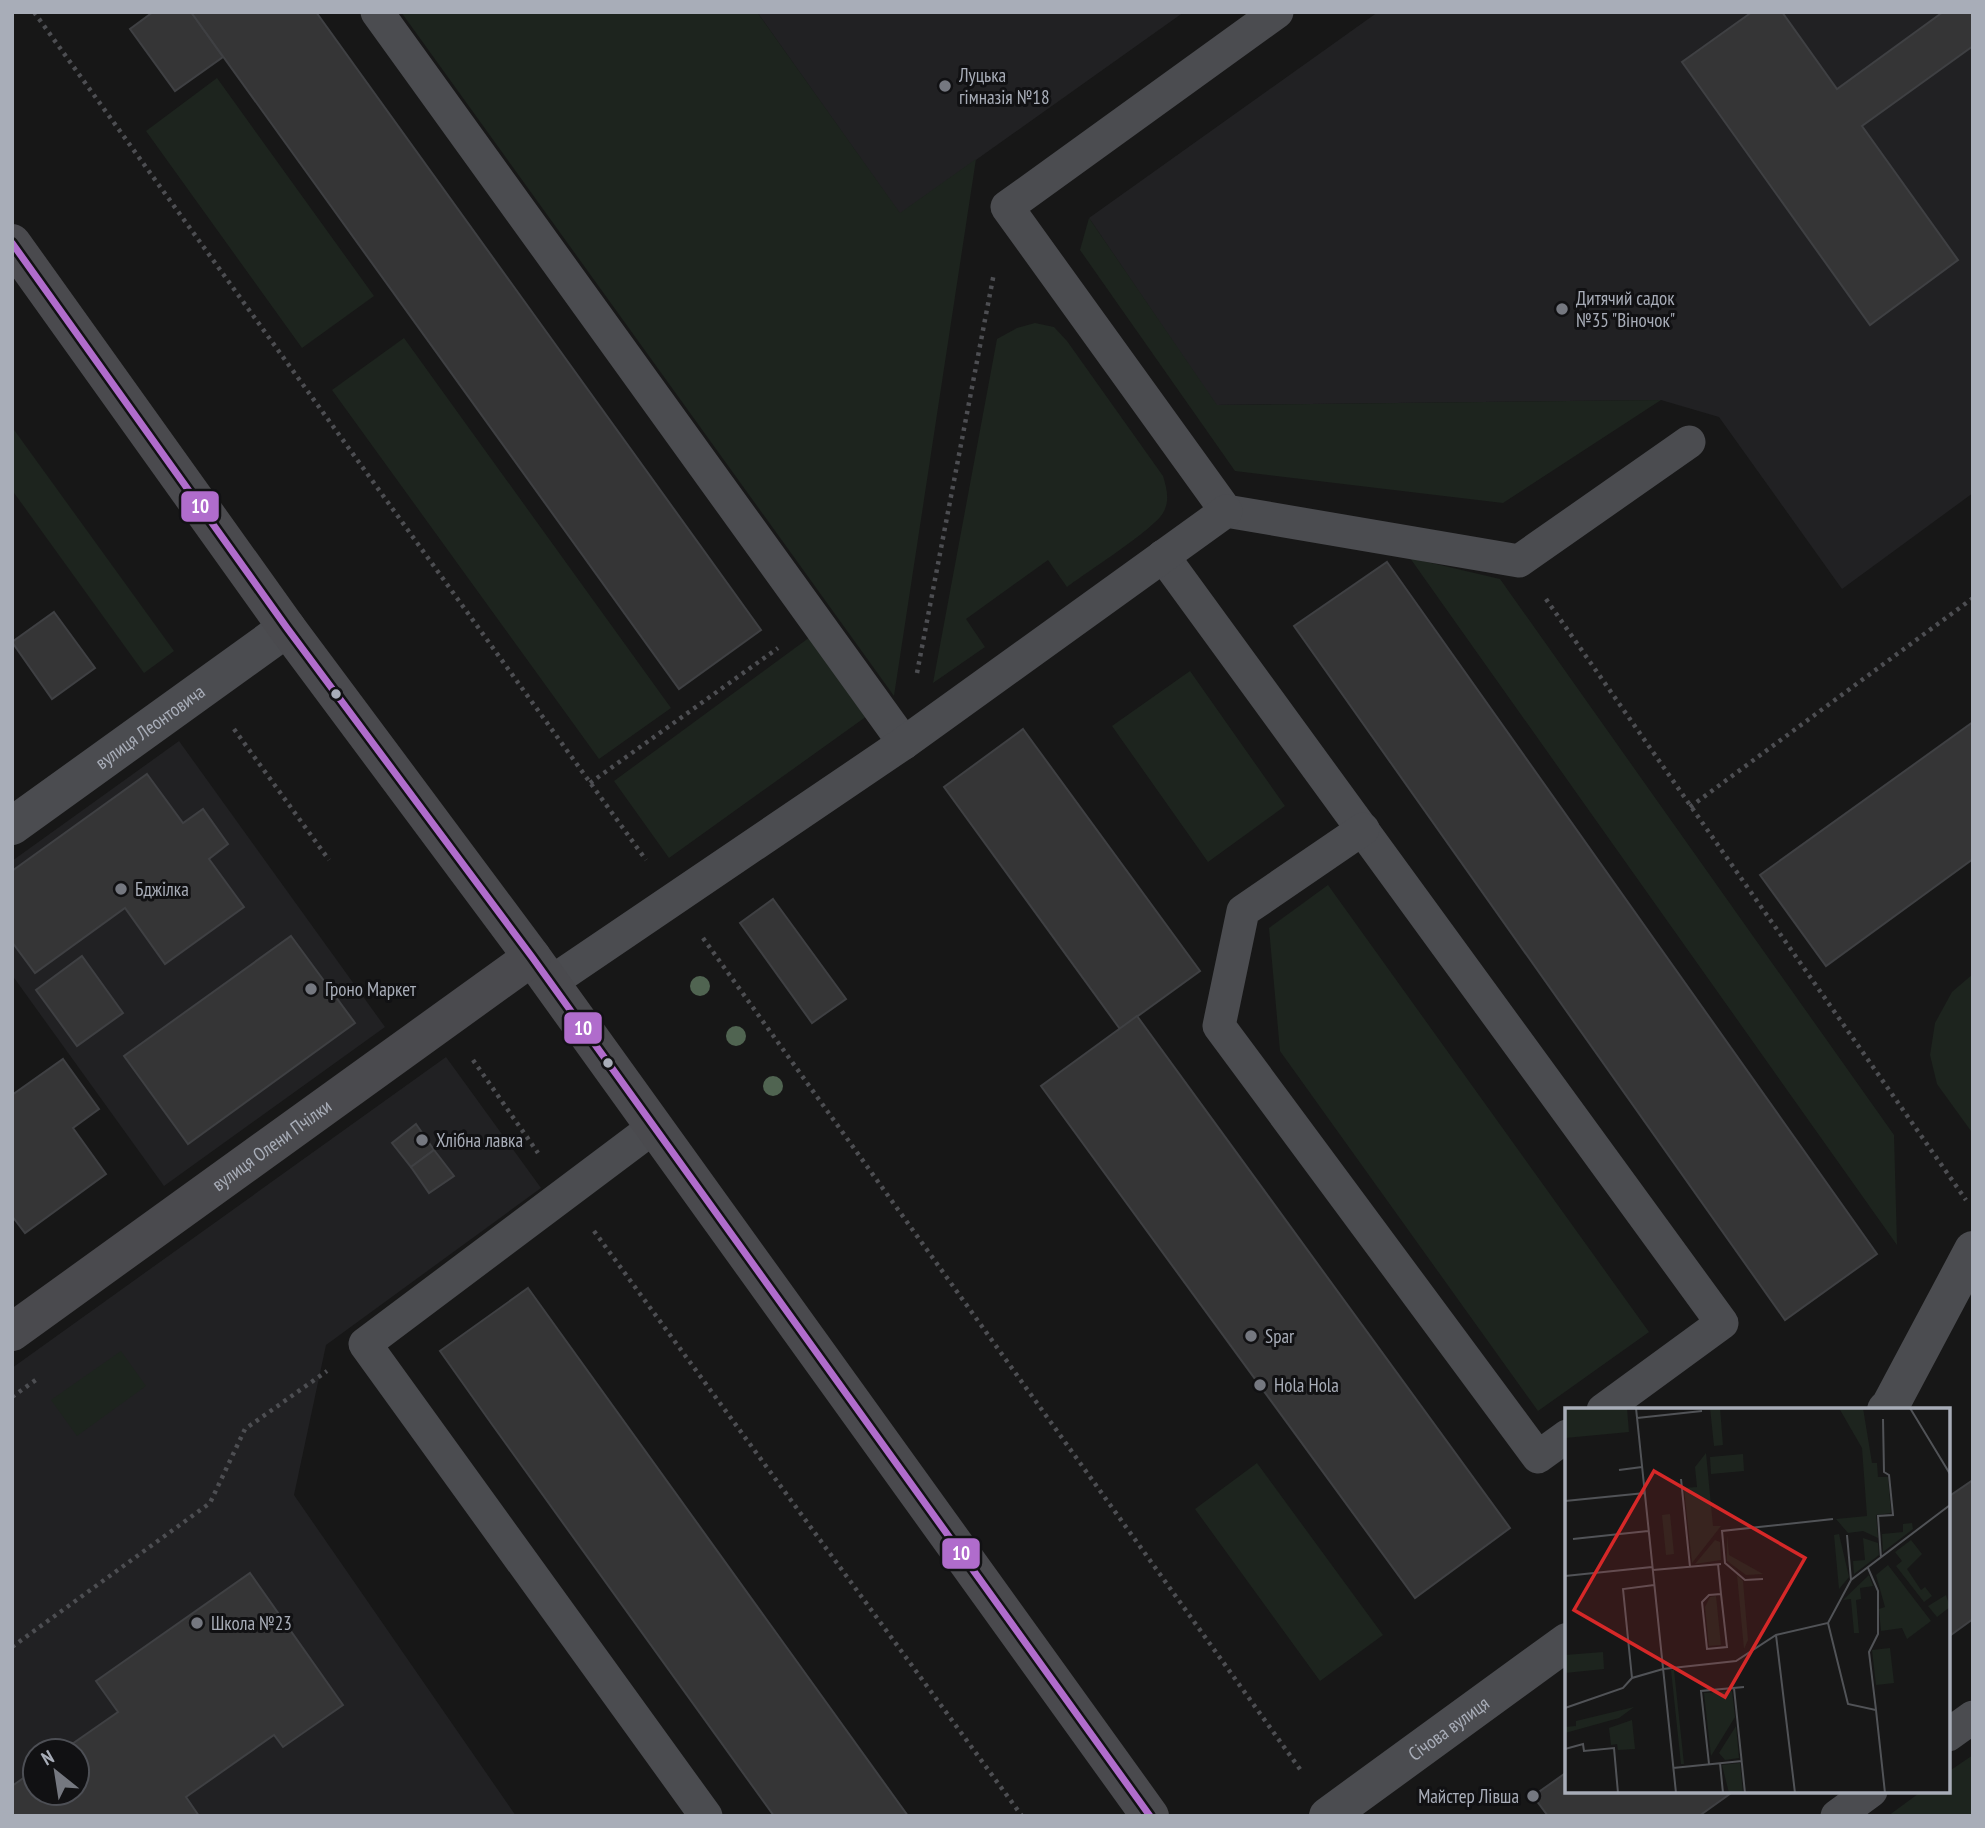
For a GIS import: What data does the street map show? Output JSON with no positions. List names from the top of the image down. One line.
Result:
{"streets":{"main road":["вулиця Олени Пчілки"],"street":["вулиця Леонтовича","Січова вулиця"]},"places":["Луцька гімназія №18","Дитячий садок №35 \"Віночок\"","Бджілка","Гроно Маркет","Хлібна лавка","Spar","Hola Hola","Школа №23","Майстер Лівша"],"lines":["transit line 10"],"north":"top left"}
